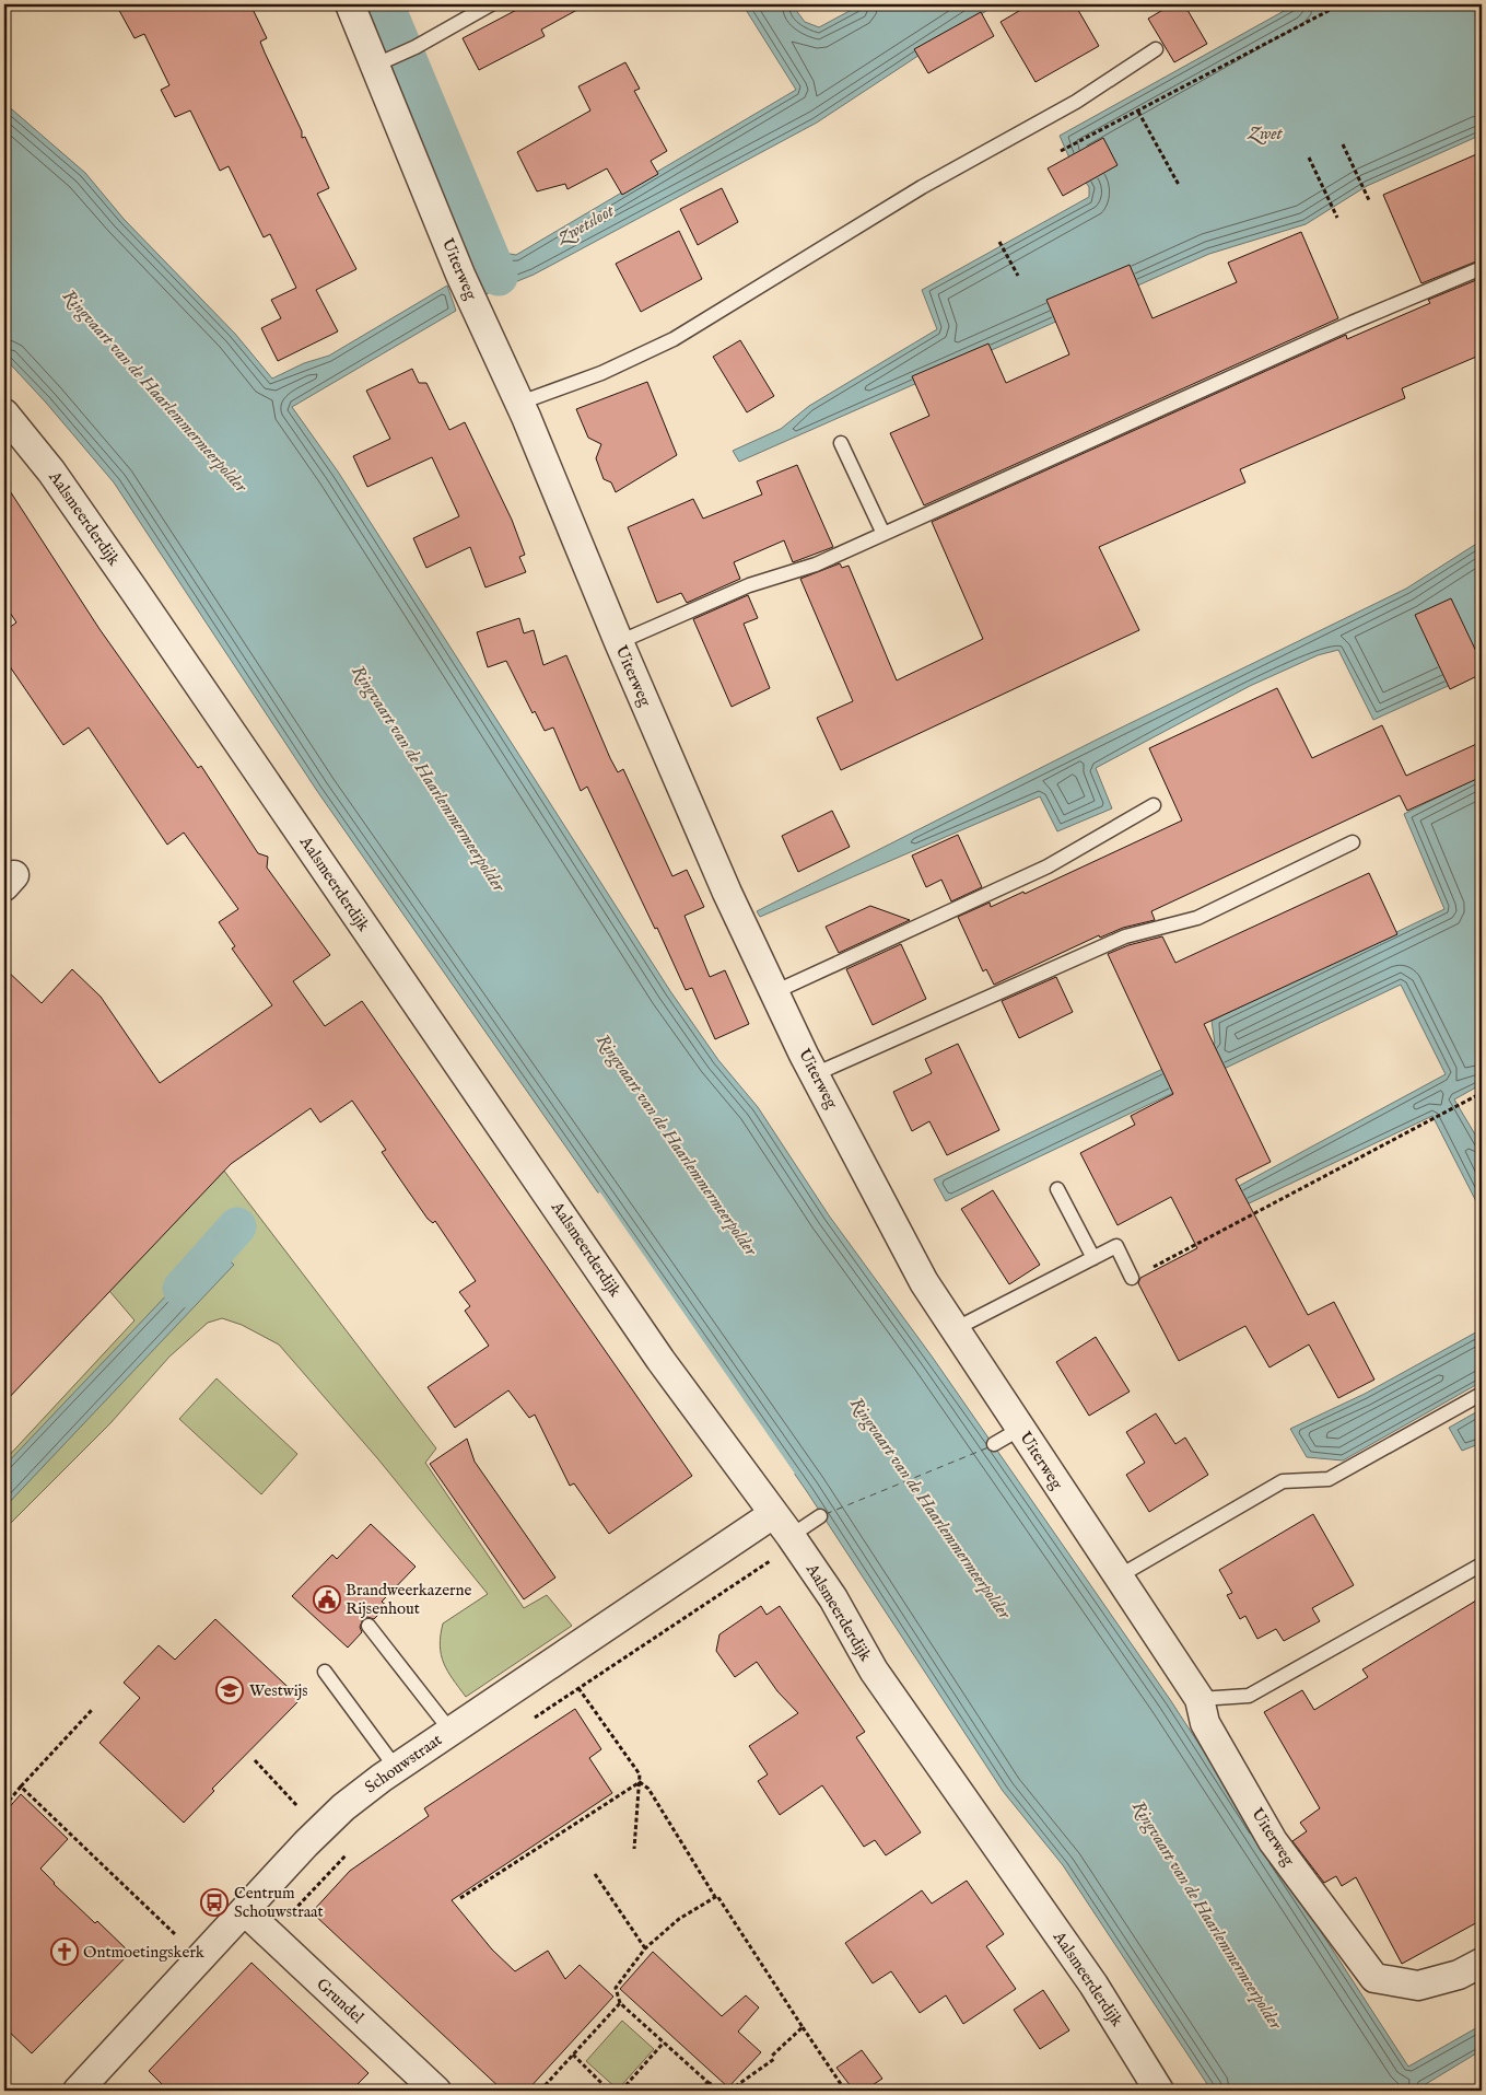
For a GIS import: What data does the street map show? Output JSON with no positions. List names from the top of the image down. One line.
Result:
{"streets":{"street":["Uiterweg","Aalsmeerderdijk","Schouwstraat","Grundel"]},"crossings":[["Aalsmeerderdijk","Schouwstraat"],["Schouwstraat","Grundel"]],"water":["Zwet","Zwetsloot","Ringvaart van de Haarlemmermeerpolder"],"places":{"public building":["Brandweerkazerne Rijsenhout"],"school or university":["Westwijs"],"bus stop":["Centrum Schouwstraat"],"church":["Ontmoetingskerk"]}}
